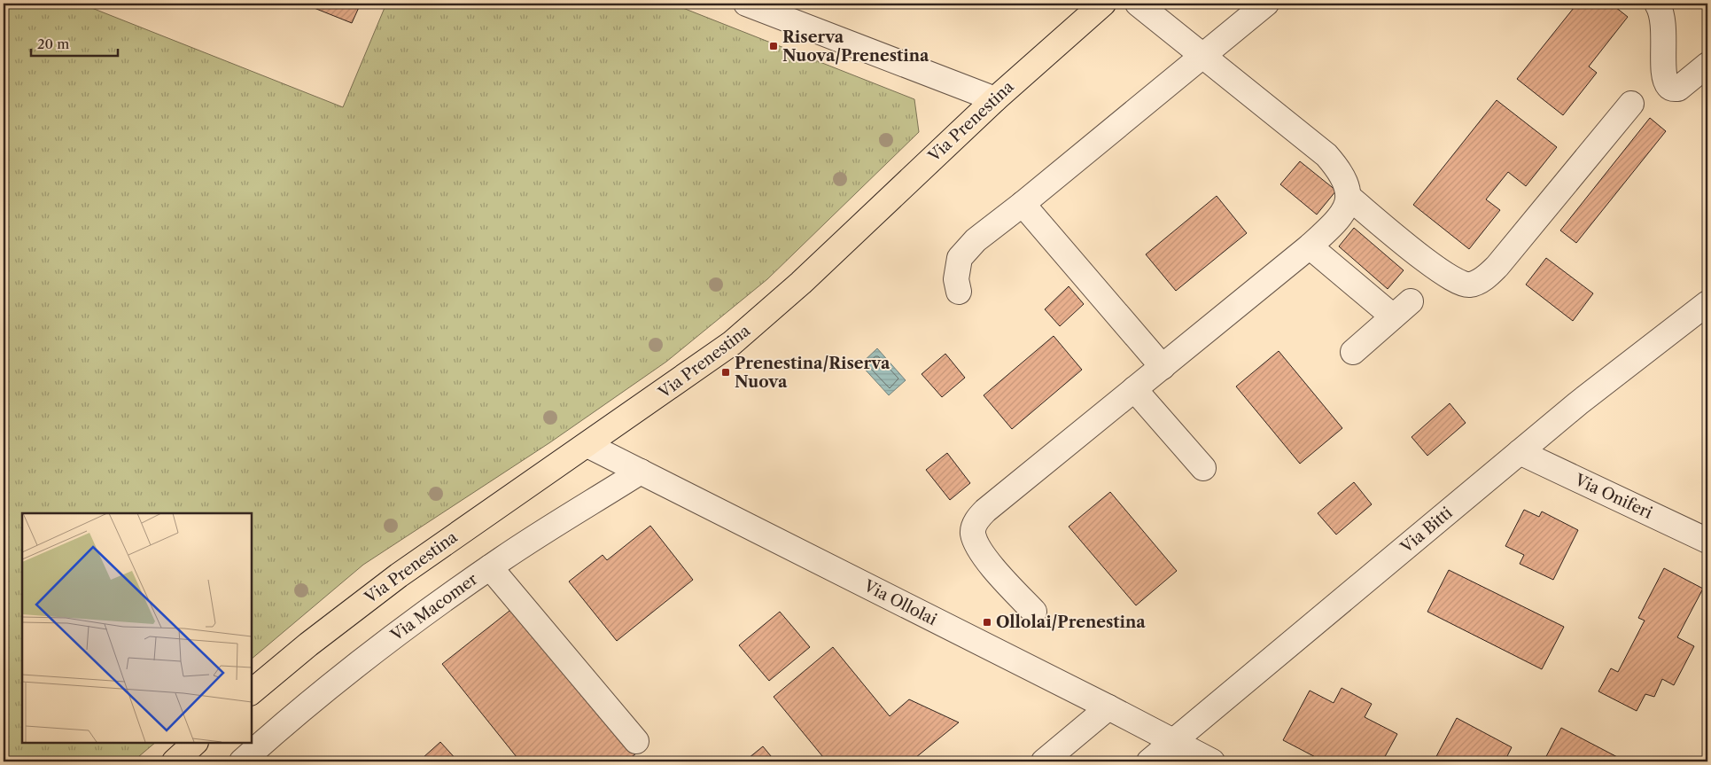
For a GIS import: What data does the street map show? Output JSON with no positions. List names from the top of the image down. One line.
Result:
{"streets":{"main road":["Via Prenestina"],"street":["Via Oniferi","Via Bitti","Via Ollolai","Via Macomer"]},"crossings":[["Via Prenestina","Via Ollolai"],["Via Oniferi","Via Bitti"],["Via Bitti","Via Ollolai"],["Via Ollolai","Via Macomer"]],"places":{"transit":["Riserva Nuova/Prenestina","Prenestina/Riserva Nuova","Ollolai/Prenestina"]},"scale_bar":"20 m"}
